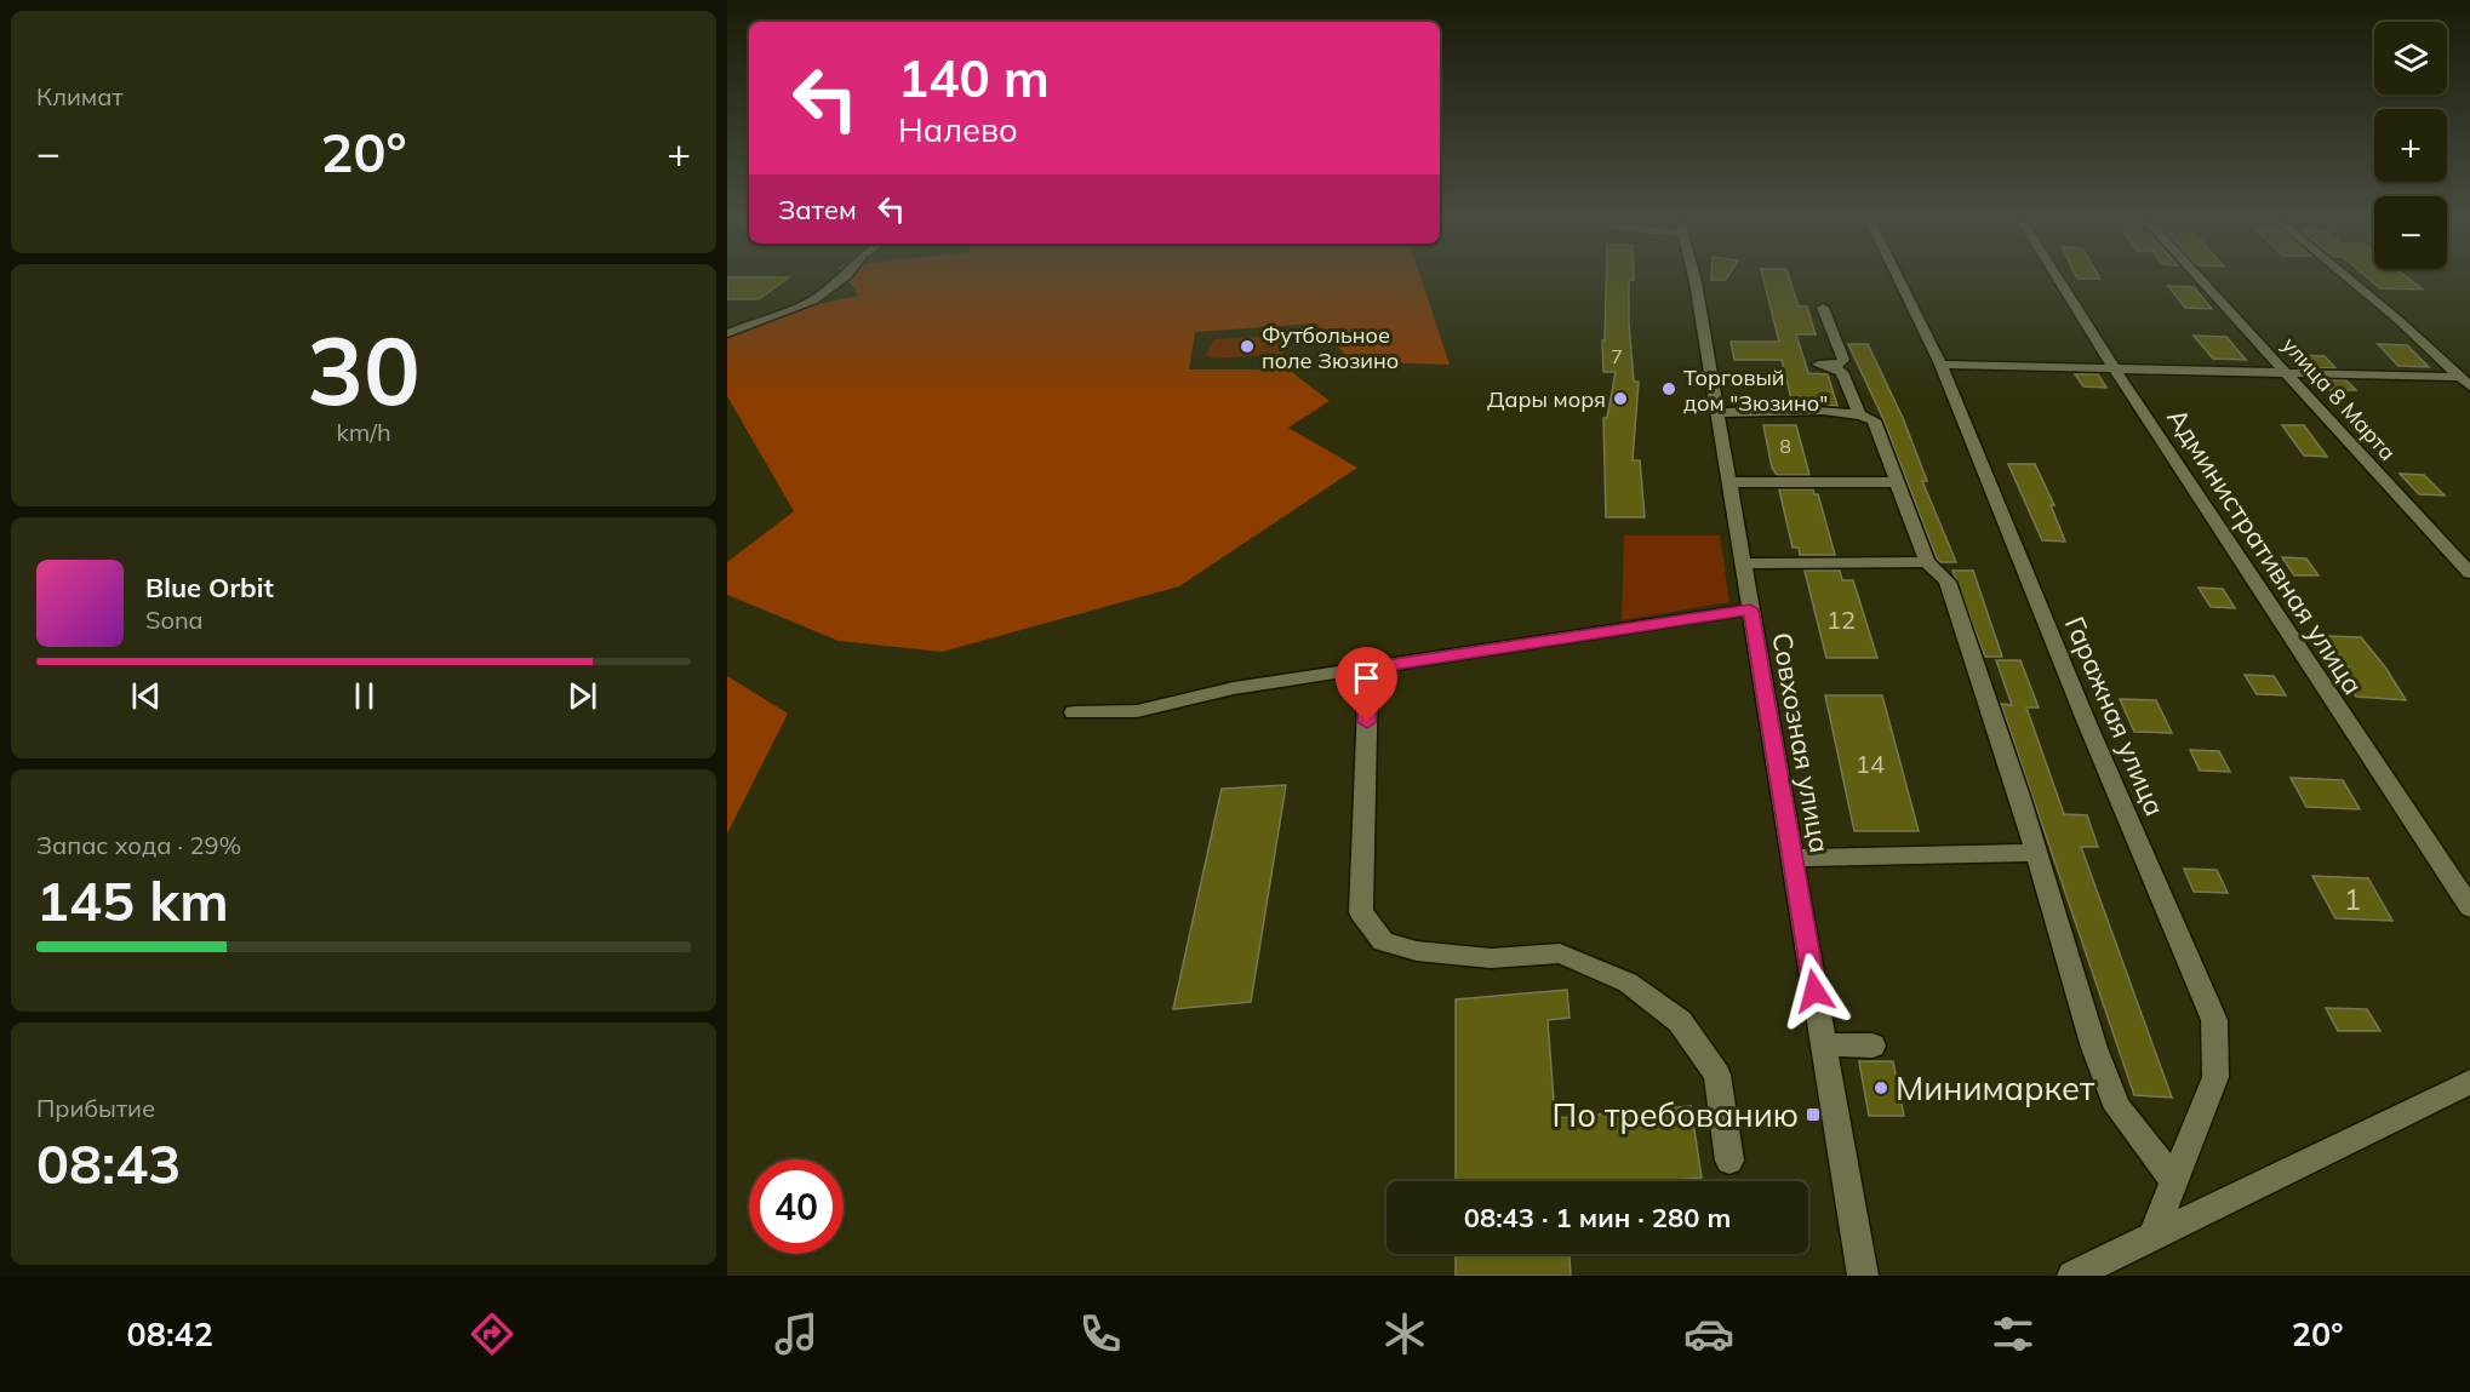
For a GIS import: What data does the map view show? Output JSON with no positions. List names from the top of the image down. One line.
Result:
{"streets":{"street":["улица 8 Марта","Административная улица","Гаражная улица","Совхозная улица"]},"places":{"other":["Футбольное поле Зюзино","Торговый дом \"Зюзино\"","Дары моря","Минимаркет"],"transit":["По требованию"]},"house_numbers":["7","8","12","14","1"],"page":{"tile":["Климат",["30","km/h"],["Запас хода · 29%","145 km"],["Прибытие","08:43"]],"map_buttons":["+","−"],"turn":["140 m","Налево"],"heat":["−","20°","+"],"then":"Затем","song":["Blue Orbit","Sona"],"limit":"40","trip":"08:43 · 1 мин · 280 m","tabs":["08:42","20°"]}}
